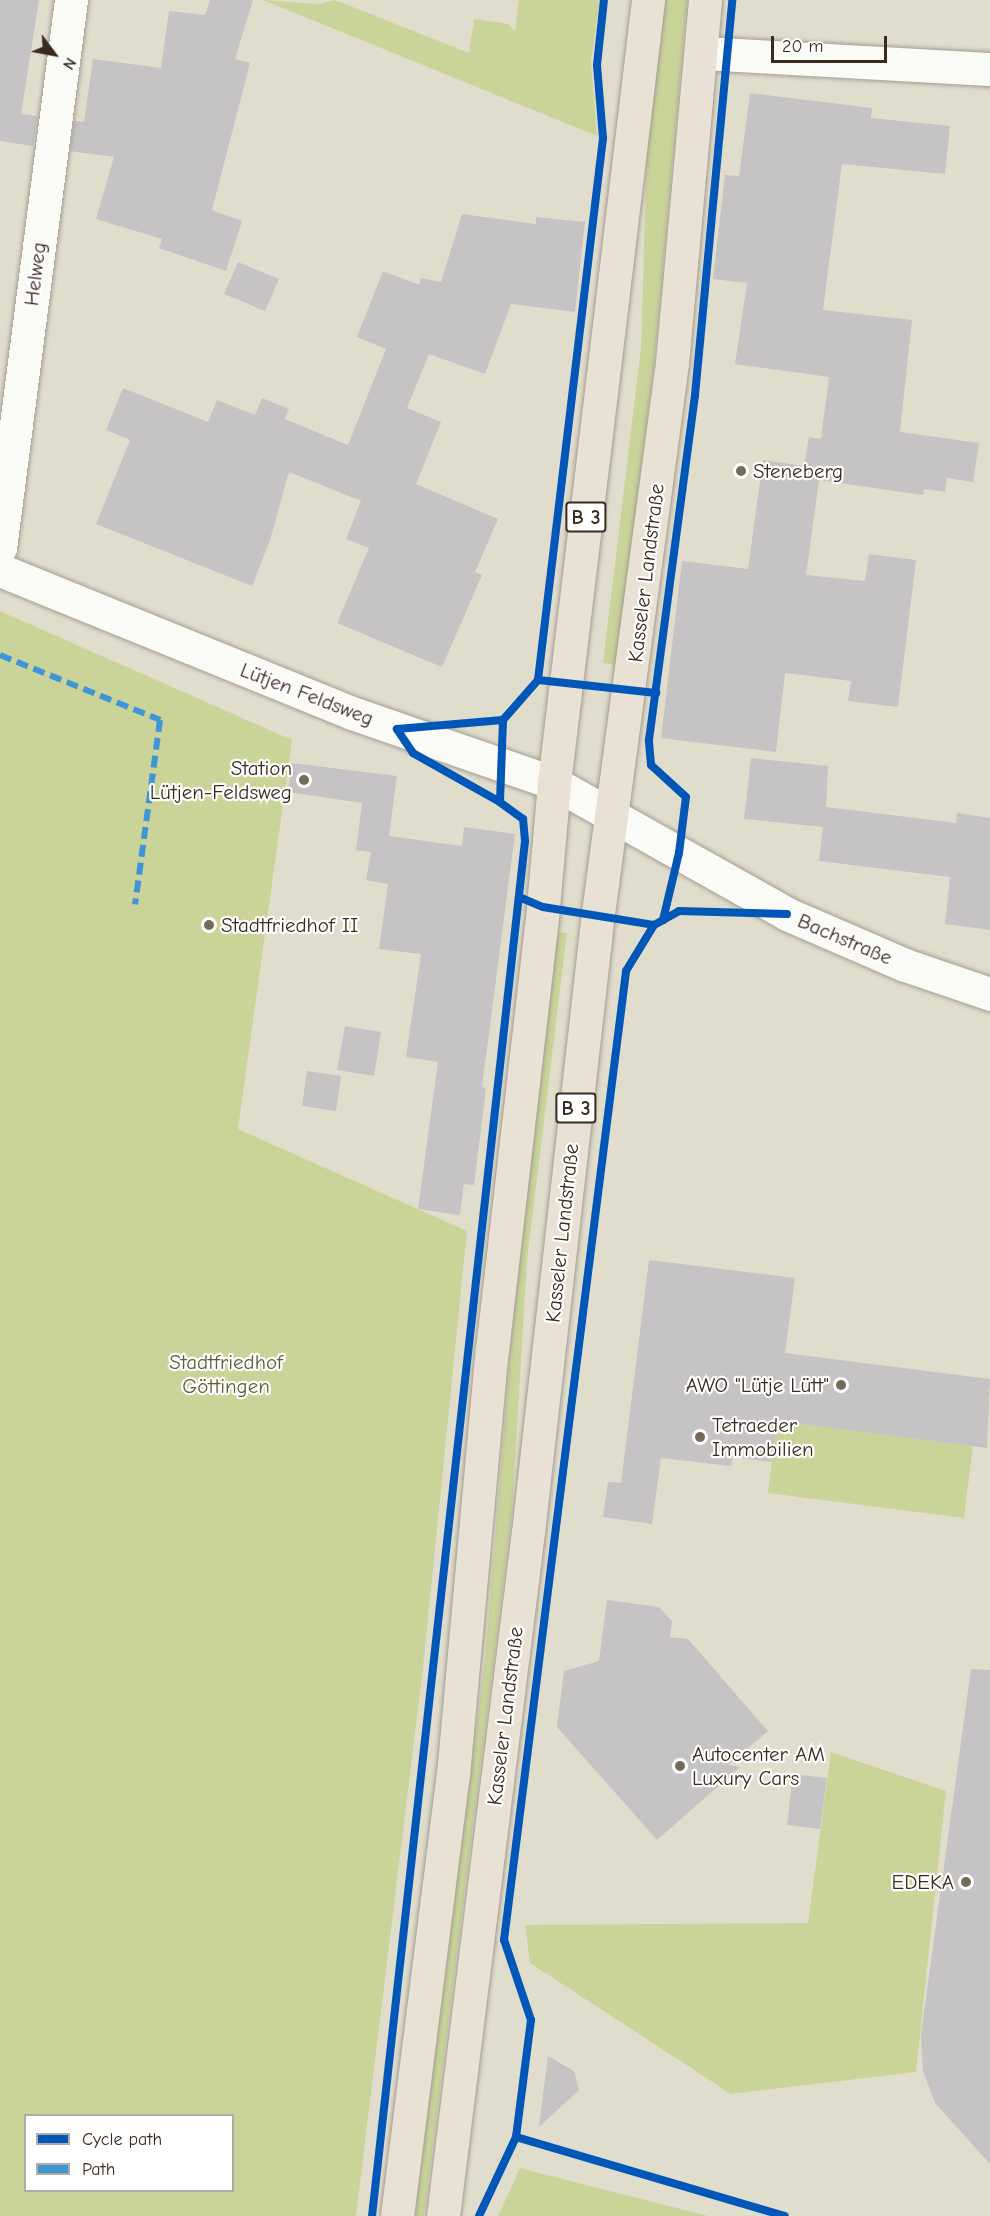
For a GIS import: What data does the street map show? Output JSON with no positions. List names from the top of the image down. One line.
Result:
{"streets":{"main road":["B 3","Kasseler Landstraße"],"street":["Helweg","Lütjen Feldsweg","Bachstraße"]},"crossings":[["B 3","Lütjen Feldsweg"],["Kasseler Landstraße","Lütjen Feldsweg"],["Kasseler Landstraße","Bachstraße"],["Lütjen Feldsweg","Bachstraße"]],"parks":["Stadtfriedhof Göttingen"],"places":["Steneberg","Station Lütjen-Feldsweg","Stadtfriedhof II","AWO \"Lütje Lütt\"","Tetraeder Immobilien","Autocenter AM Luxury Cars","EDEKA"],"legend":["Cycle path","Path"],"scale_bar":"20 m","north":"bottom right"}
